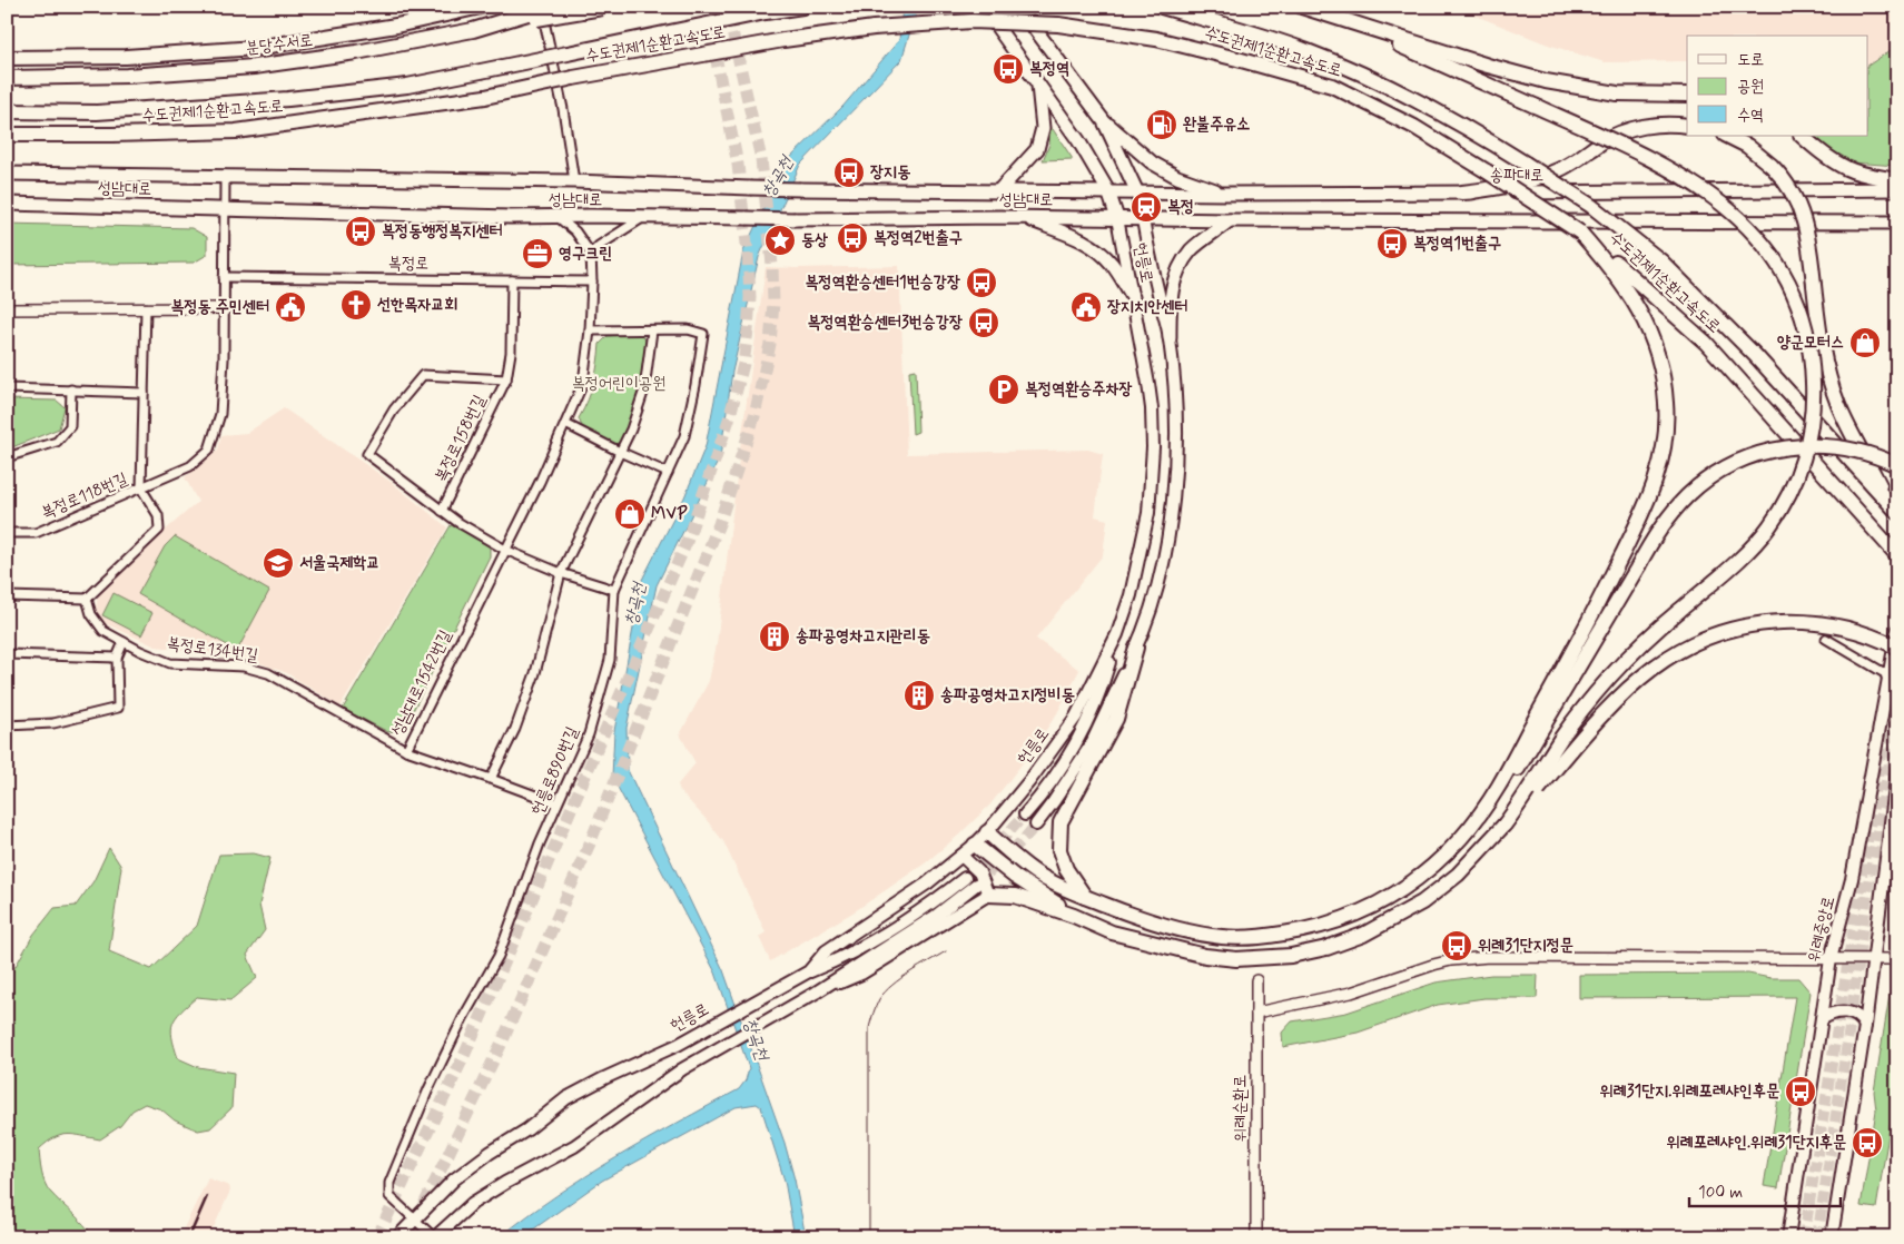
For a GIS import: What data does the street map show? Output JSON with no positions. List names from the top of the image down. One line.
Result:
{"streets":{"highway":["분당수서로","수도권제1순환고속도로"],"main road":["송파대로","성남대로","헌릉로","위례중앙로"],"street":["복정로","복정로158번길","복정로118번길","복정로134번길","성남대로1542번길","헌릉로890번길","위례순환로"]},"crossings":[["송파대로","성남대로"],["송파대로","헌릉로"],["성남대로","헌릉로"],["성남대로","복정로118번길"],["헌릉로","헌릉로890번길"],["복정로","복정로158번길"],["복정로","복정로118번길"],["복정로","성남대로1542번길"],["복정로158번길","성남대로1542번길"],["복정로134번길","성남대로1542번길"],["성남대로1542번길","헌릉로890번길"]],"water":["창곡천"],"parks":["복정어린이공원"],"places":{"bus stop":["복정역","장지동","복정동행정복지센터","복정역2번출구","복정역1번출구","복정역환승센터1번승강장","복정역환승센터3번승강장","위례31단지정문","위례31단지.위례포레샤인후문","위례포레샤인.위례31단지후문"],"fuel station":["완불주유소"],"station":["복정"],"place":["동상"],"office":["영구크린"],"church":["선한목자교회"],"public building":["복정동 주민센터","장지치안센터"],"shop":["양군모터스","MVP"],"parking":["복정역환승주차장"],"school or university":["서울국제학교"],"building":["송파공영차고지관리동","송파공영차고지정비동"]},"legend":["도로","공원","수역"],"scale_bar":"100 m"}
